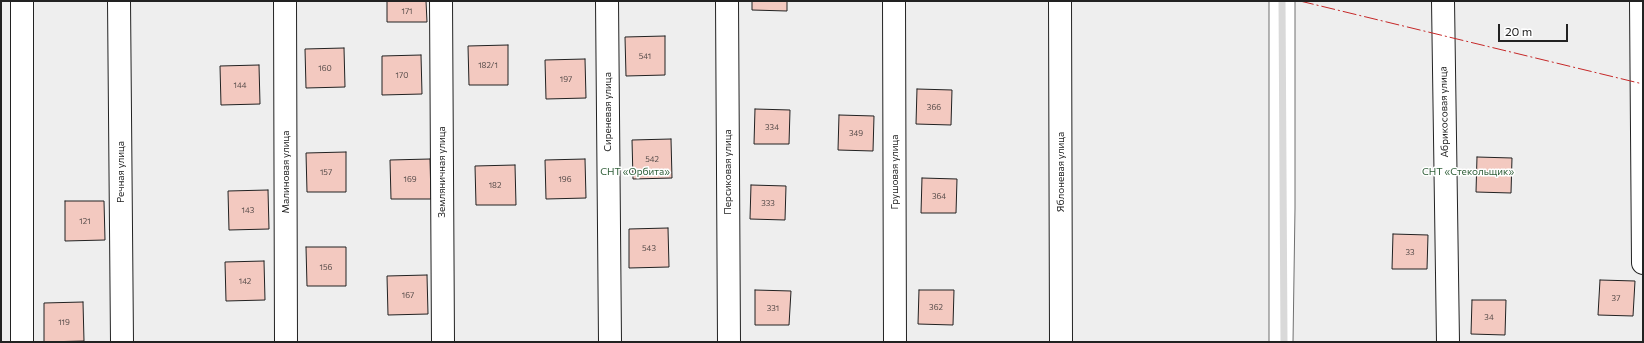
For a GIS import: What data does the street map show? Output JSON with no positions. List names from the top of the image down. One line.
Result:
{"streets":{"street":["Сиреневая улица","Абрикосовая улица","Речная улица","Малиновая улица","Земляничная улица","Персиковая улица","Грушовая улица","Яблоневая улица"]},"parks":["СНТ «Орбита»","СНТ «Стекольщик»"],"house_numbers":["171","541","182/1","160","170","197","144","366","334","349","542","157","169","196","182","364","333","143","121","543","33","156","142","167","37","362","331","34","119"],"scale_bar":"20 m"}
